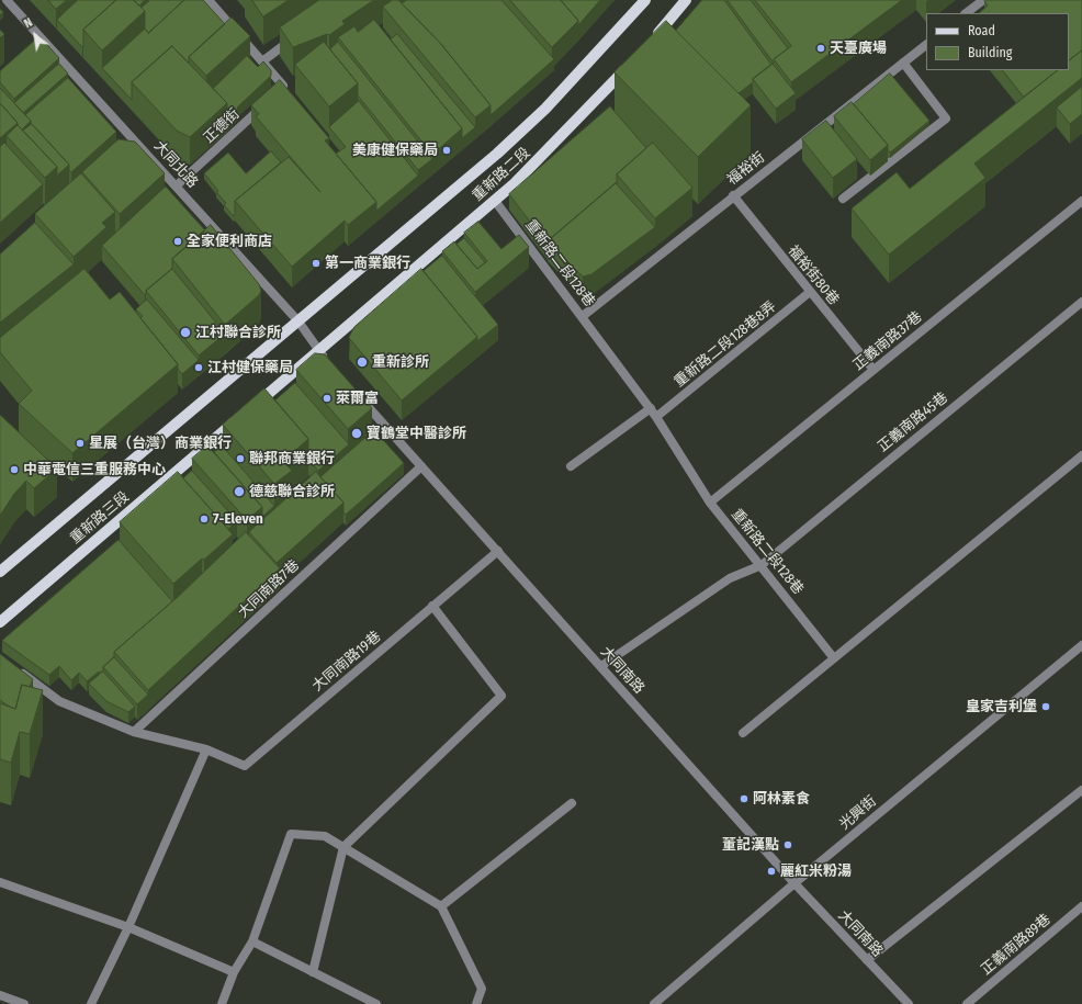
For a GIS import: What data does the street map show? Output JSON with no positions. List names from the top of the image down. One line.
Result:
{"streets":{"main road":["重新路二段","重新路三段"],"street":["正德街","大同北路","福裕街","重新路二段128巷","福裕街80巷","正義南路37巷","重新路二段128巷8弄","正義南路45巷","大同南路7巷","大同南路19巷","大同南路","光興街","正義南路89巷"]},"crossings":[["正德街","大同北路"],["大同北路","重新路二段"],["大同北路","重新路三段"],["福裕街","重新路二段128巷"],["福裕街","福裕街80巷"],["重新路二段","重新路二段128巷"],["重新路二段","重新路三段"],["重新路二段128巷","正義南路37巷"],["重新路二段128巷","重新路二段128巷8弄"],["重新路二段128巷","正義南路45巷"],["福裕街80巷","正義南路37巷"],["福裕街80巷","重新路二段128巷8弄"],["正義南路45巷","大同南路"],["大同南路7巷","大同南路"],["大同南路19巷","大同南路"],["大同南路","光興街"]],"places":["天臺廣場","美康健保藥局","全家便利商店","第一商業銀行","江村聯合診所","重新診所","江村健保藥局","萊爾富","寶鶴堂中醫診所","星展（台灣）商業銀行","聯邦商業銀行","中華電信三重服務中心","德慈聯合診所","7-Eleven","皇家吉利堡","阿林素食","董記漢點","麗紅米粉湯"],"legend":["Road","Building"],"north":"top left"}
